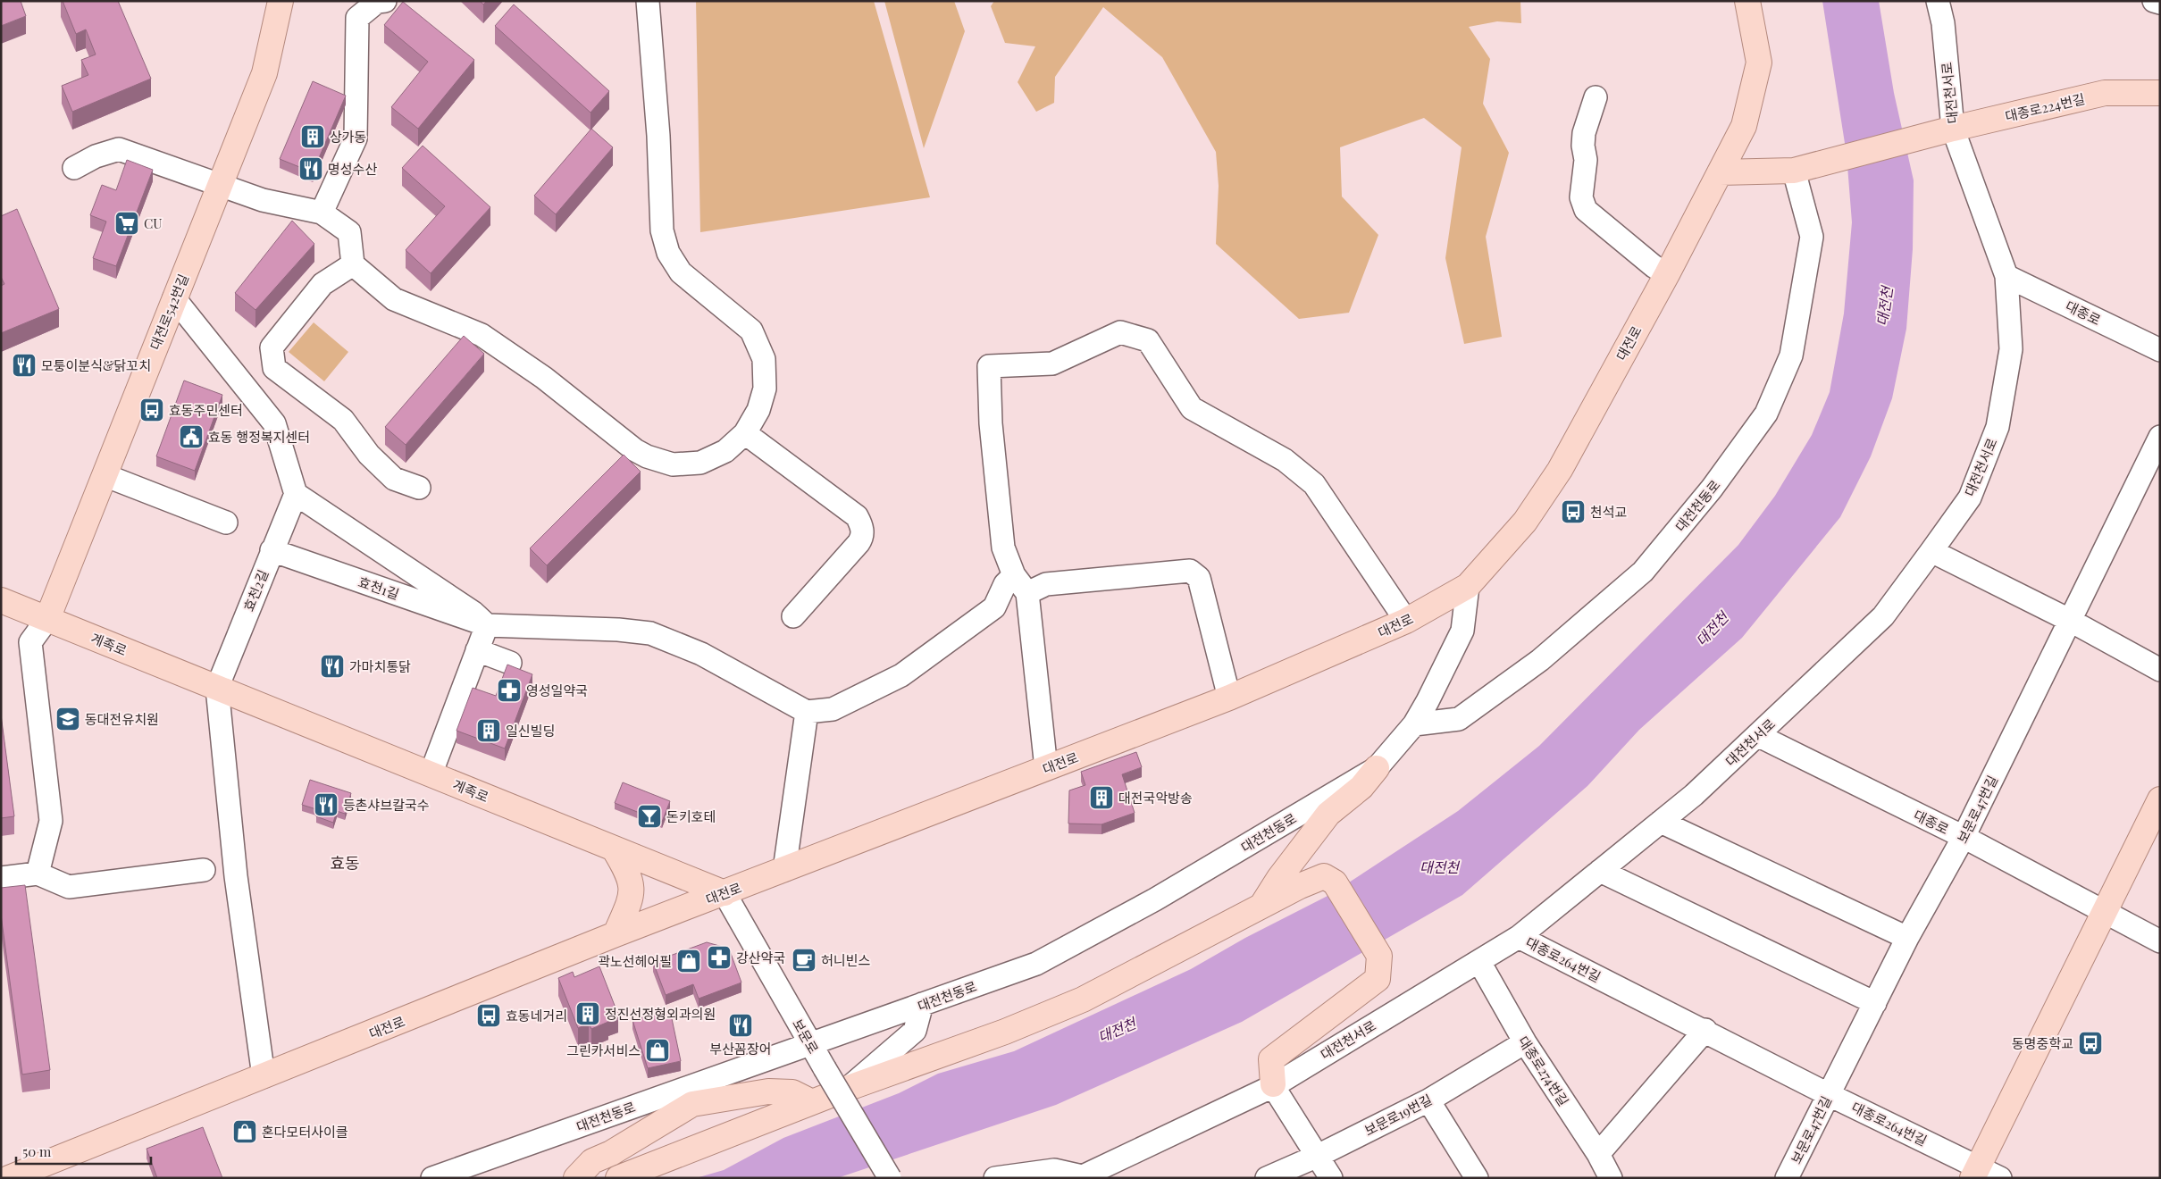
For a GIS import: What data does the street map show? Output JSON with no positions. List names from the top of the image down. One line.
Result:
{"streets":{"main road":["대종로224번길","대전로542번길","대전로","계족로"],"street":["대전천서로","대종로","대전천동로","효천1길","효천2길","보문로47번길","대종로264번길","보문로","대종로274번길","보문로19번길"]},"crossings":[["대전천서로","대종로224번길"],["대전천서로","대종로"],["대전천서로","대종로264번길"],["대전천서로","대종로274번길"],["대종로224번길","대전천동로"],["대전로542번길","계족로"],["대종로","보문로47번길"],["대전로","대전천동로"],["대전로","계족로"],["대전로","보문로"],["대전천동로","보문로"],["효천1길","효천2길"],["효천2길","계족로"],["계족로","보문로"],["보문로47번길","대종로264번길"],["대종로274번길","보문로19번길"]],"districts":["효동"],"water":["대전천"],"places":{"building":["상가동","일신빌딩","대전국악방송","정진선정형외과의원"],"restaurant":["명성수산","모퉁이분식&닭꼬치","가마치통닭","등촌샤브칼국수","부산꼼장어"],"supermarket":["CU"],"bus stop":["효동주민센터","천석교","효동네거리","동명중학교"],"public building":["효동 행정복지센터"],"pharmacy":["영성일약국","강산약국"],"school or university":["동대전유치원"],"bar":["돈키호테"],"cafe":["허니빈스"],"shop":["곽노선헤어필","그린카서비스","혼다모터사이클"]},"scale_bar":"50 m"}
